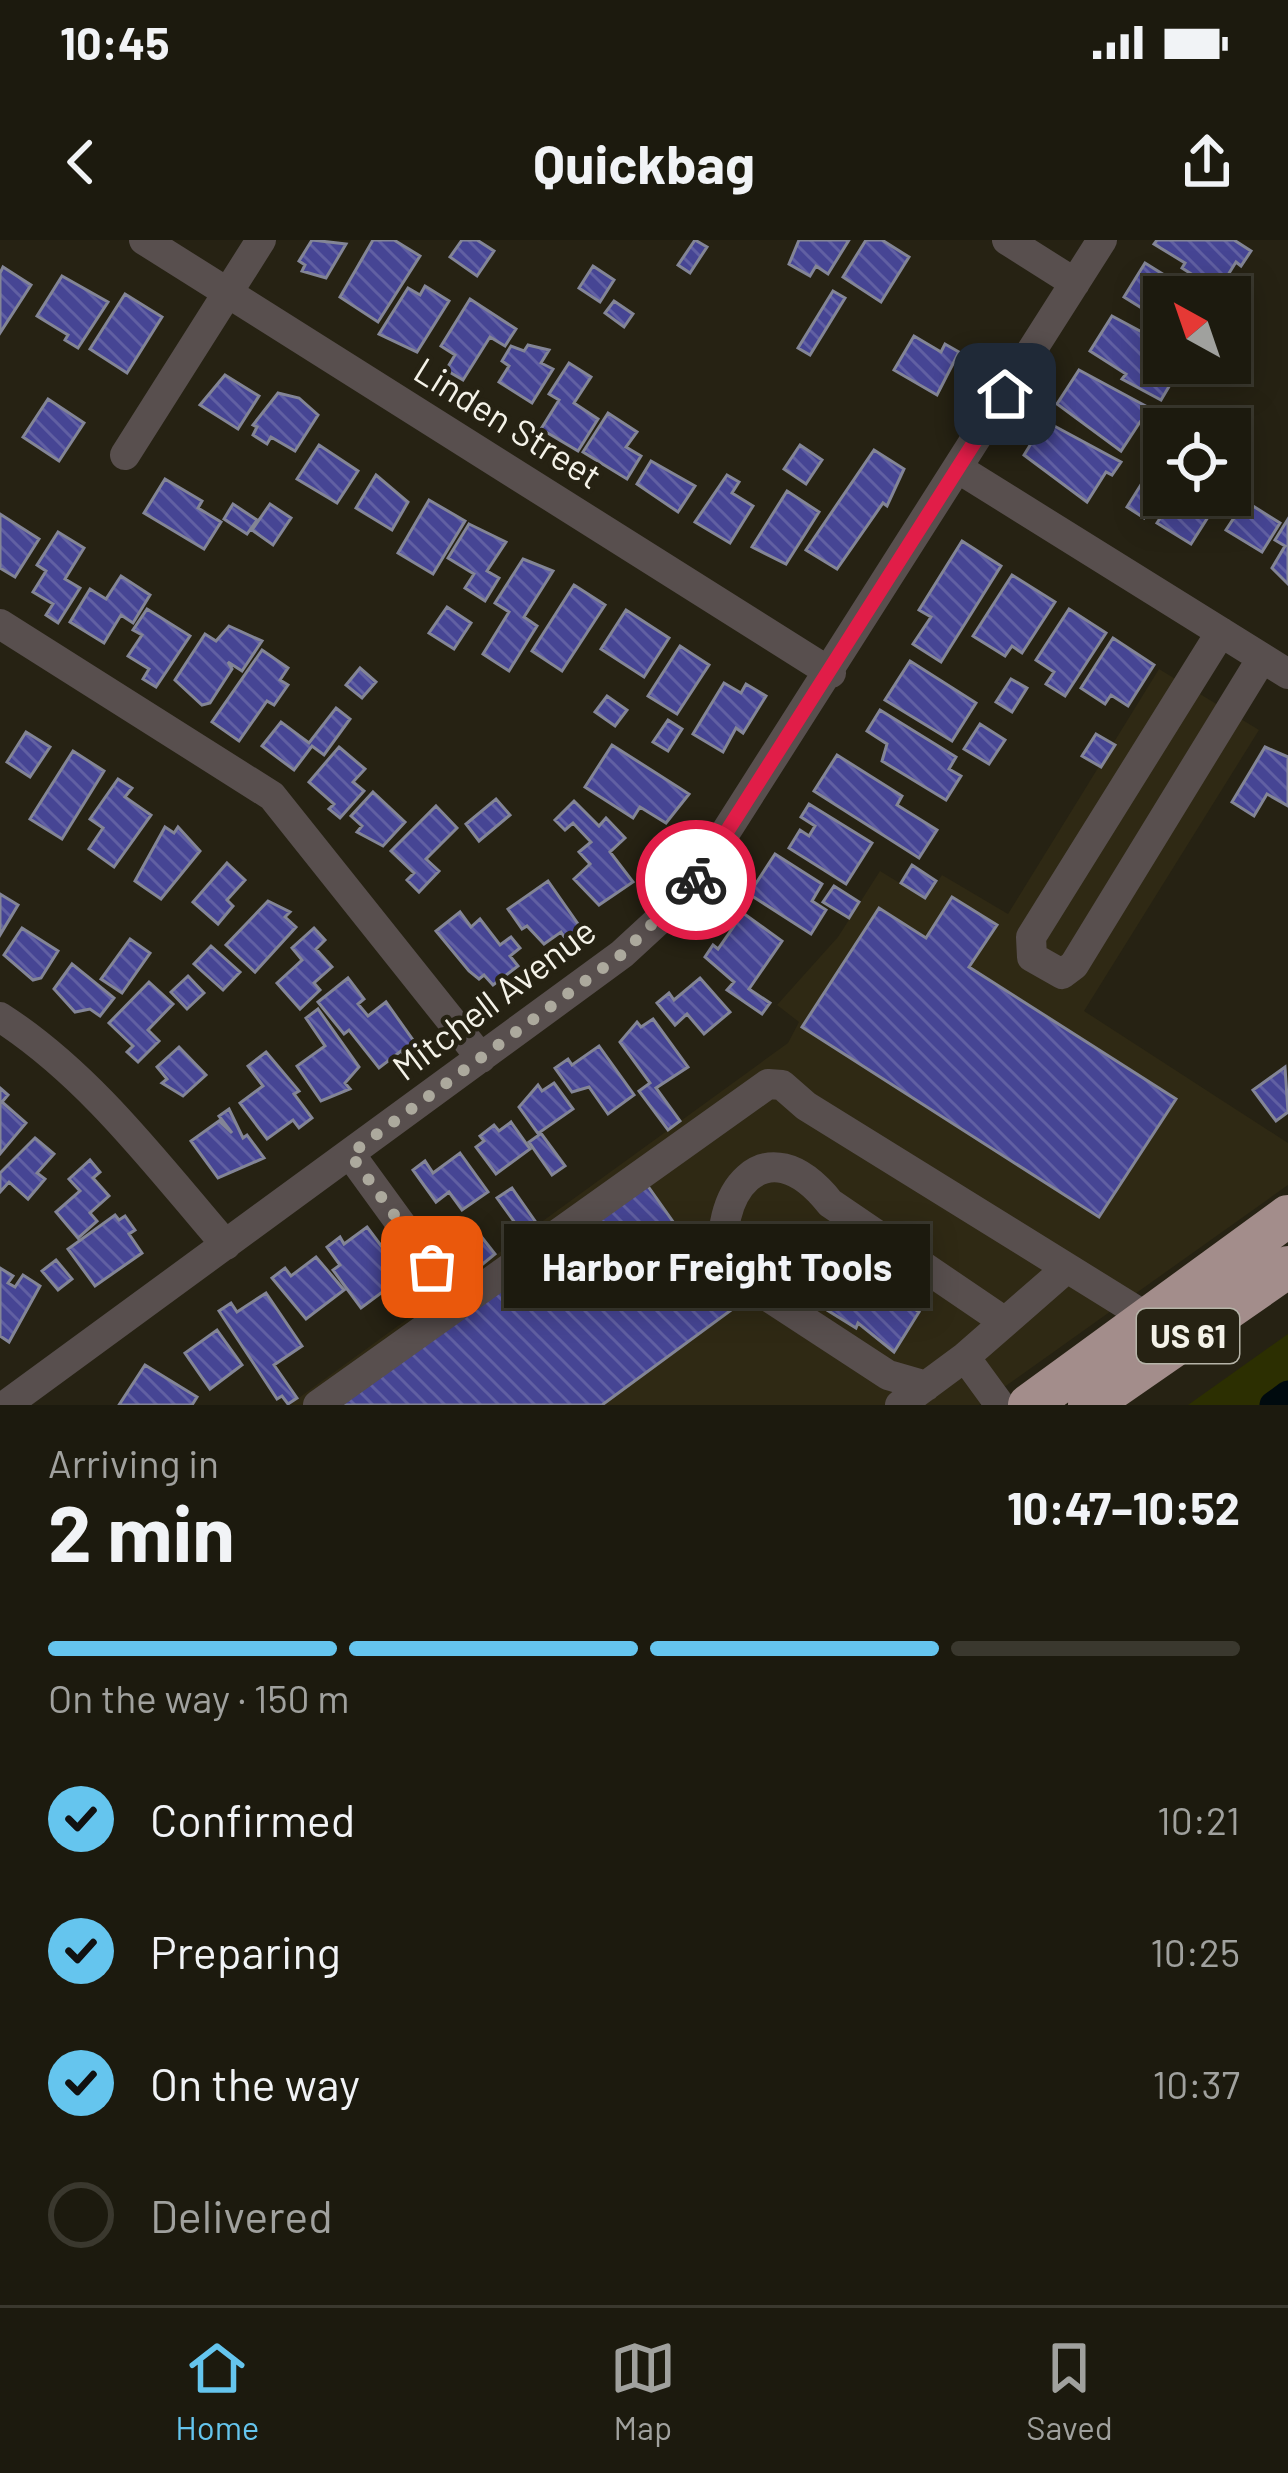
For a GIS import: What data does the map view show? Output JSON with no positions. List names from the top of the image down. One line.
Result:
{"streets":{"highway":["US 61"],"street":["Linden Street","Mitchell Avenue"]},"crossings":[["Linden Street","Mitchell Avenue"]],"places":["Harbor Freight Tools"],"north":"top left","page":{"status":"10:45","header":"Quickbag","bubble":"Harbor Freight Tools","heading":["2 min","Arriving in","10:47–10:52"],"bar":"On the way · 150 m","list":[["Confirmed","10:21"],["Preparing","10:25"],["On the way","10:37"],"Delivered"],"tabs":["Home","Map","Saved"]}}
